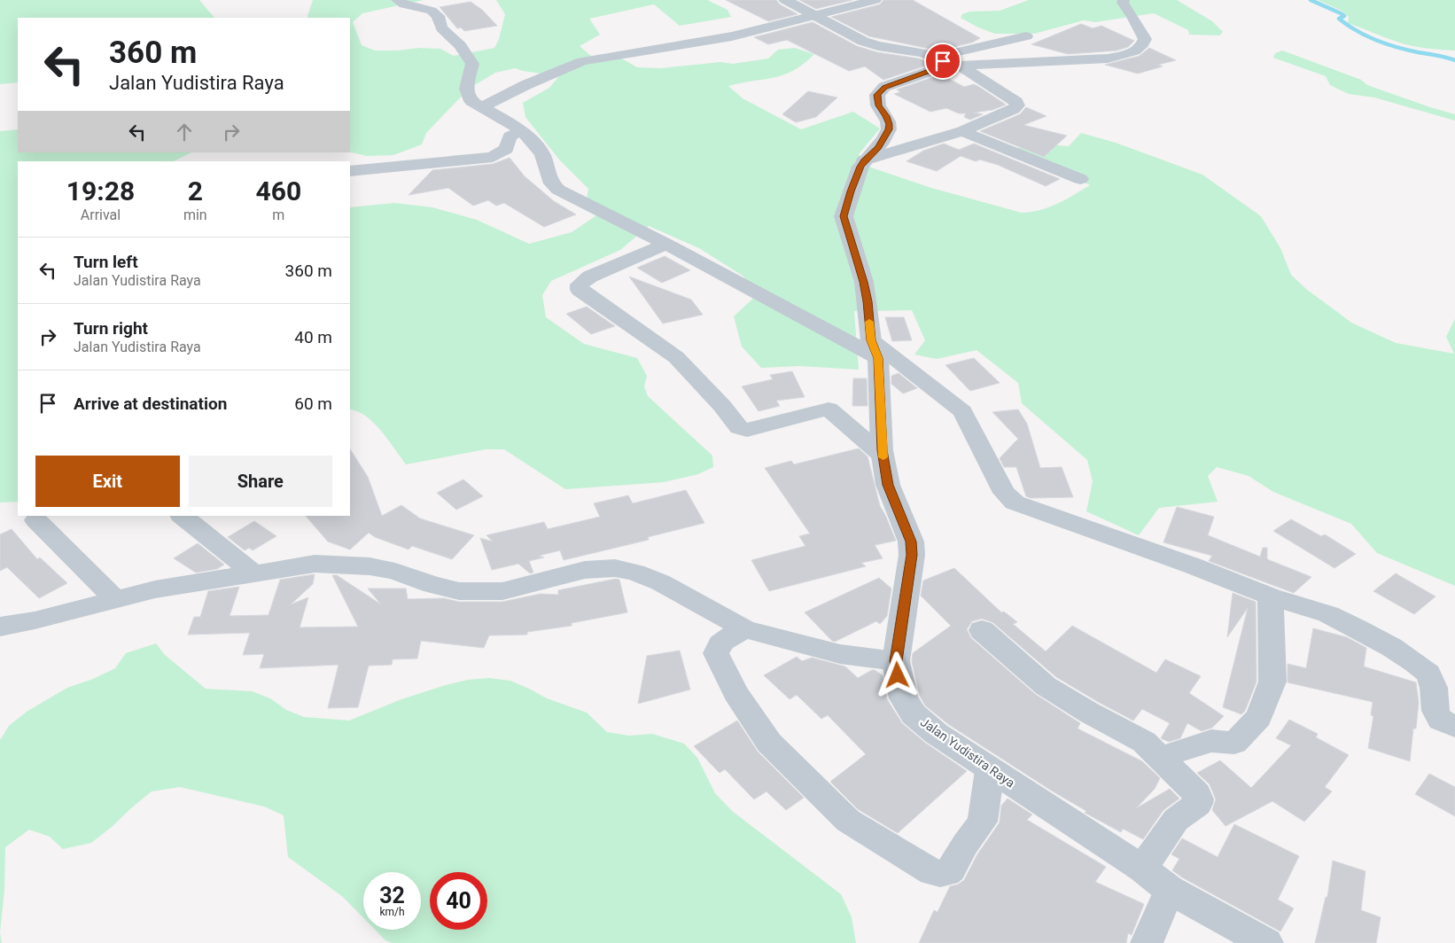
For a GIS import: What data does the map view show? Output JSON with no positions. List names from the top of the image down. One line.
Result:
{"streets":{"street":["Jalan Yudistira Raya"]},"page":{"turn":["360 m","Jalan Yudistira Raya"],"eta":["19:28","Arrival","2","min","460","m"],"list":[{"name":"Turn left","note":"Jalan Yudistira Raya","value":"360 m"},{"name":"Turn right","note":"Jalan Yudistira Raya","value":"40 m"},{"name":"Arrive at destination","value":"60 m"}],"buttons":["Exit","Share"],"speed":"32 km/h","limit":"40"}}
